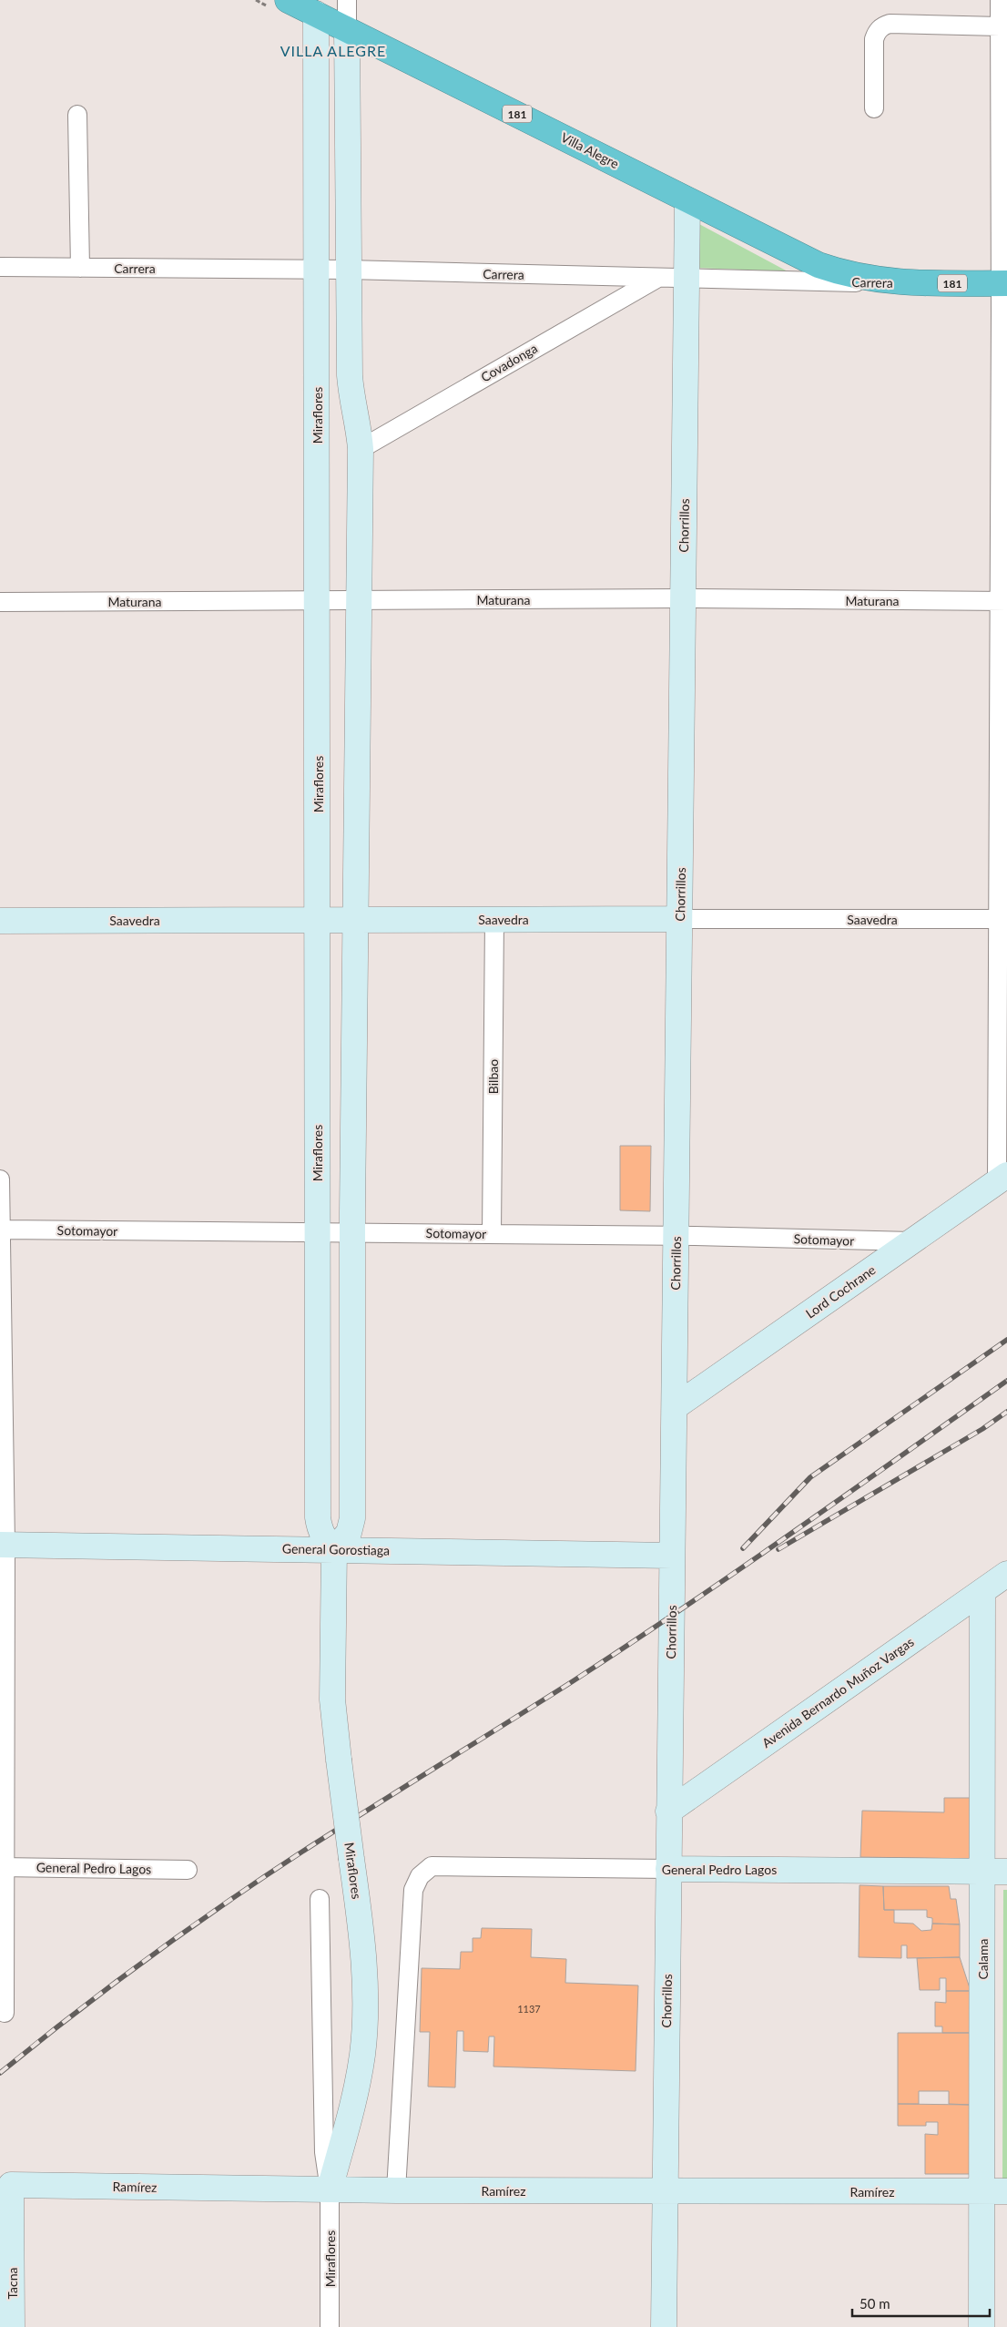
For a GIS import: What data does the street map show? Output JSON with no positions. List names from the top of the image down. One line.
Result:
{"streets":{"highway":["181","Villa Alegre","Carrera"],"street":["Covadonga","Miraflores","Chorrillos","Maturana","Saavedra","Bilbao","Sotomayor","Lord Cochrane","General Gorostiaga","Avenida Bernardo Muñoz Vargas","General Pedro Lagos","Calama","Ramírez","Tacna"]},"crossings":[["Villa Alegre","Carrera"],["Villa Alegre","Miraflores"],["Villa Alegre","Chorrillos"],["Carrera","Covadonga"],["Carrera","Miraflores"],["Carrera","Chorrillos"],["Miraflores","Maturana"],["Miraflores","Saavedra"],["Miraflores","Sotomayor"],["Miraflores","General Gorostiaga"],["Miraflores","Ramírez"],["Chorrillos","Maturana"],["Chorrillos","Saavedra"],["Chorrillos","Sotomayor"],["Chorrillos","Lord Cochrane"],["Chorrillos","General Gorostiaga"],["Chorrillos","Avenida Bernardo Muñoz Vargas"],["Chorrillos","General Pedro Lagos"],["Chorrillos","Ramírez"],["Saavedra","Bilbao"],["Bilbao","Sotomayor"],["Sotomayor","Lord Cochrane"],["Avenida Bernardo Muñoz Vargas","Calama"],["General Pedro Lagos","Calama"],["General Pedro Lagos","Ramírez"],["Calama","Ramírez"],["Ramírez","Tacna"]],"districts":["VILLA ALEGRE"],"house_numbers":["1137"],"scale_bar":"50 m"}
